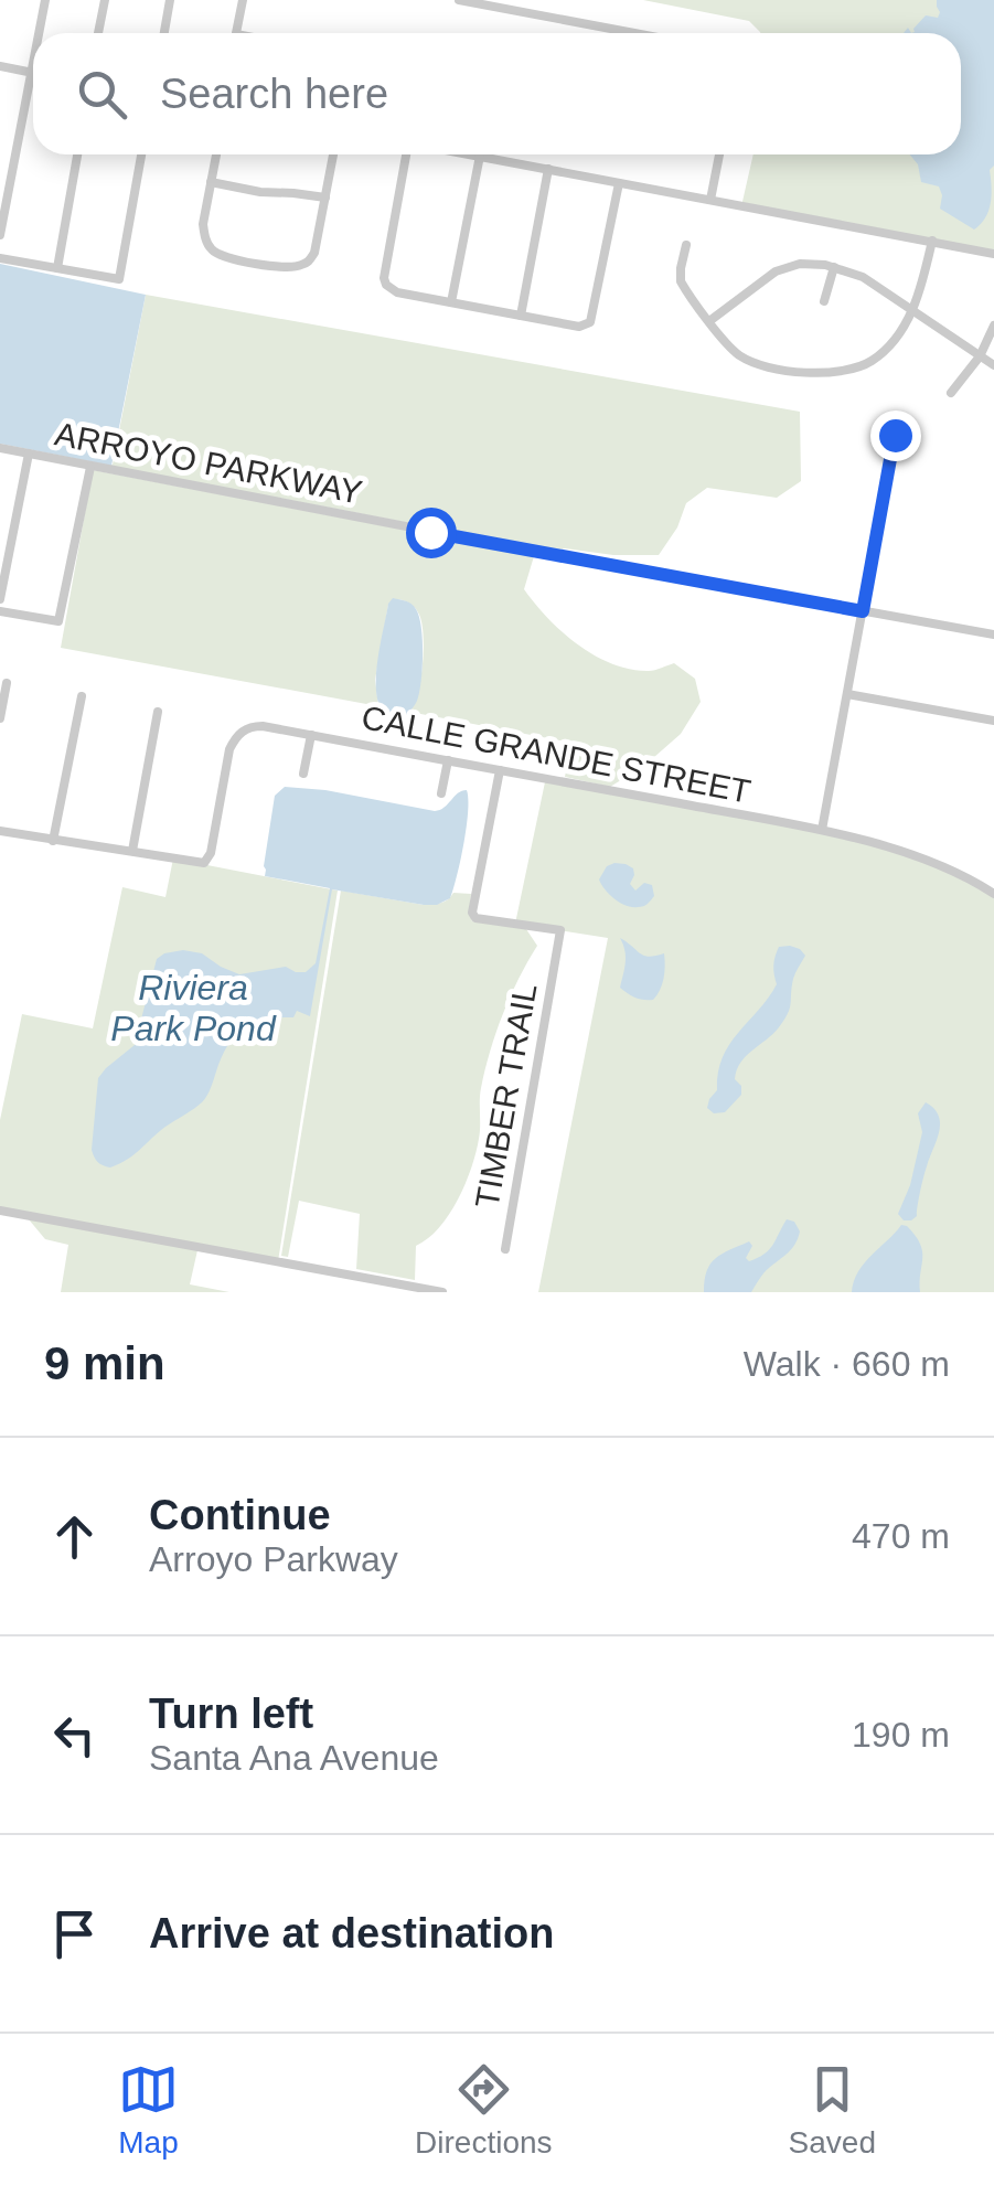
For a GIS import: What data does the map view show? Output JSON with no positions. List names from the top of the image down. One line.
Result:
{"streets":{"street":["ARROYO PARKWAY","CALLE GRANDE STREET","TIMBER TRAIL"]},"crossings":[["CALLE GRANDE STREET","TIMBER TRAIL"]],"water":["Riviera Park Pond"],"page":{"search":"Search here","heading":["9 min","Walk · 660 m"],"list":[["Continue","Arroyo Parkway","470 m"],["Turn left","Santa Ana Avenue","190 m"],"Arrive at destination"],"nav":["Map","Directions","Saved"]}}
